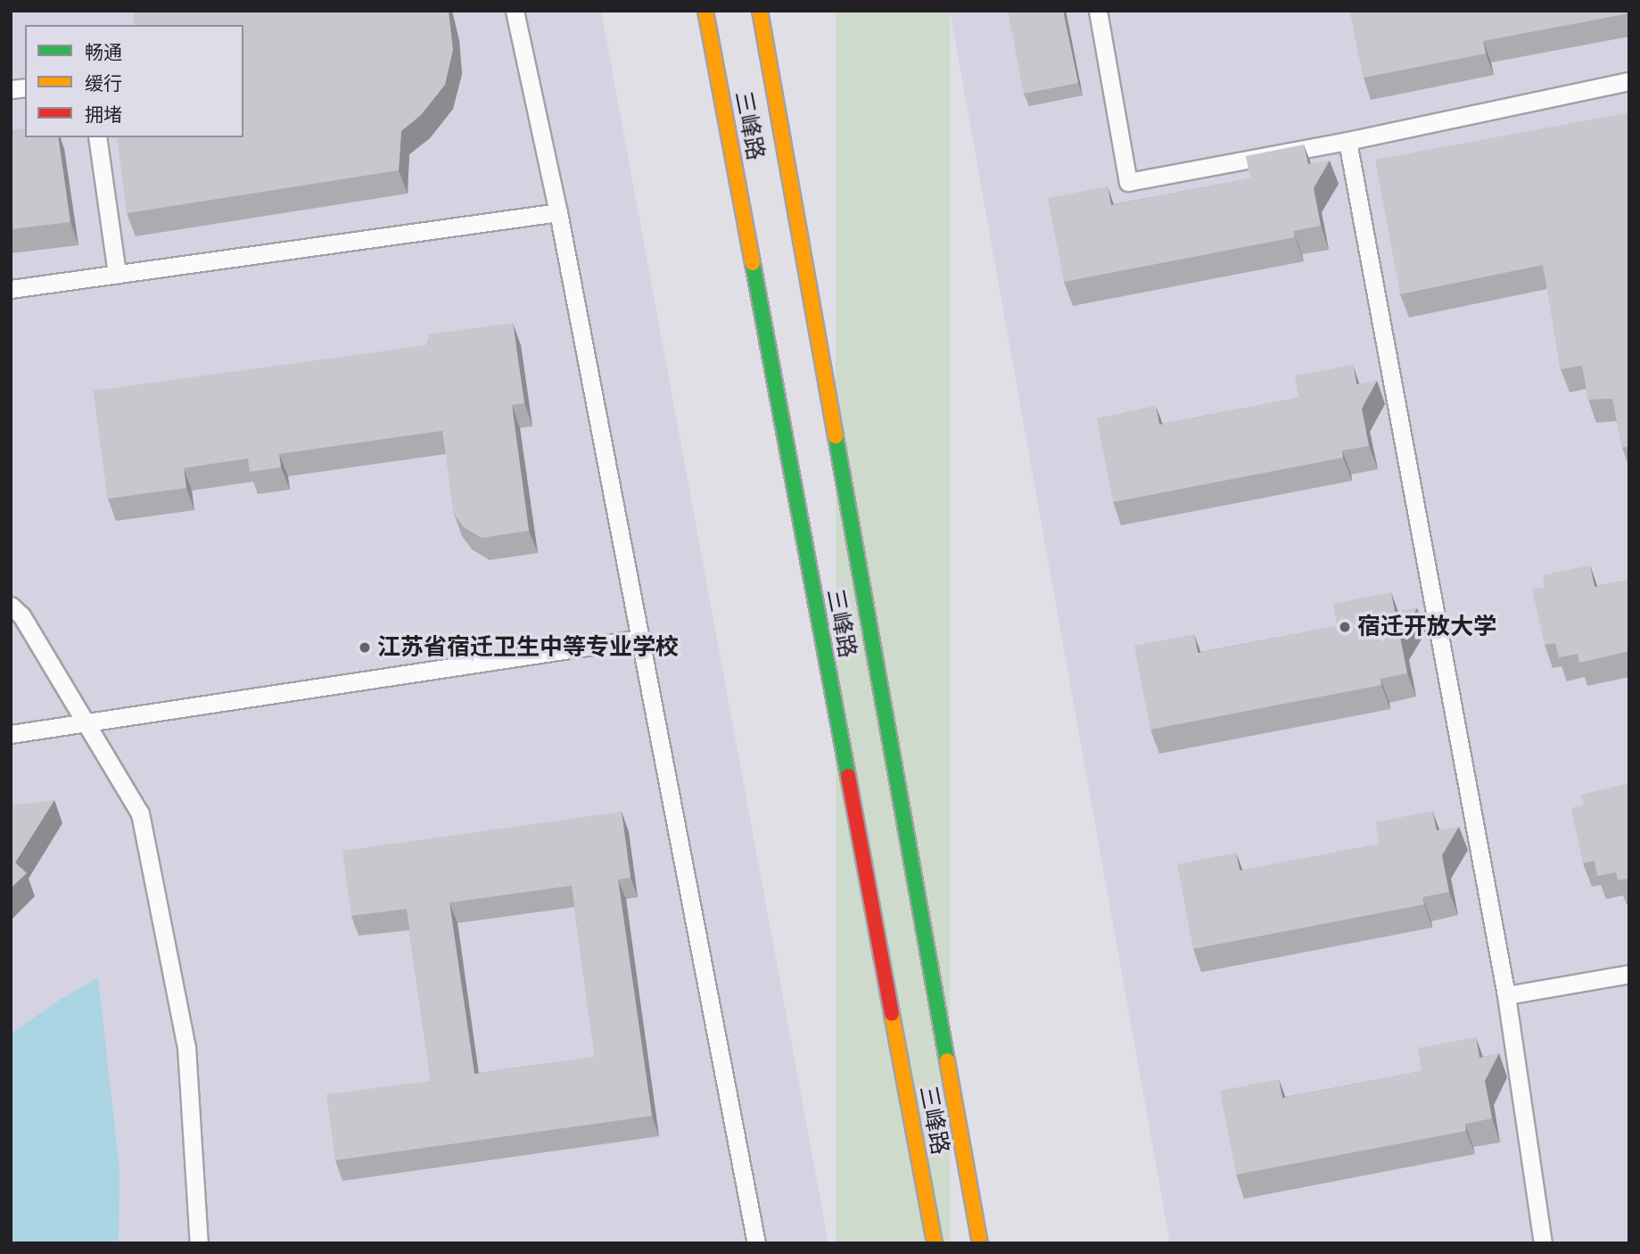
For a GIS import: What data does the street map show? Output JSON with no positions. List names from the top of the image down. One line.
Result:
{"streets":{"main road":["三峰路"]},"places":["宿迁开放大学","江苏省宿迁卫生中等专业学校"],"legend":["畅通","缓行","拥堵"]}
